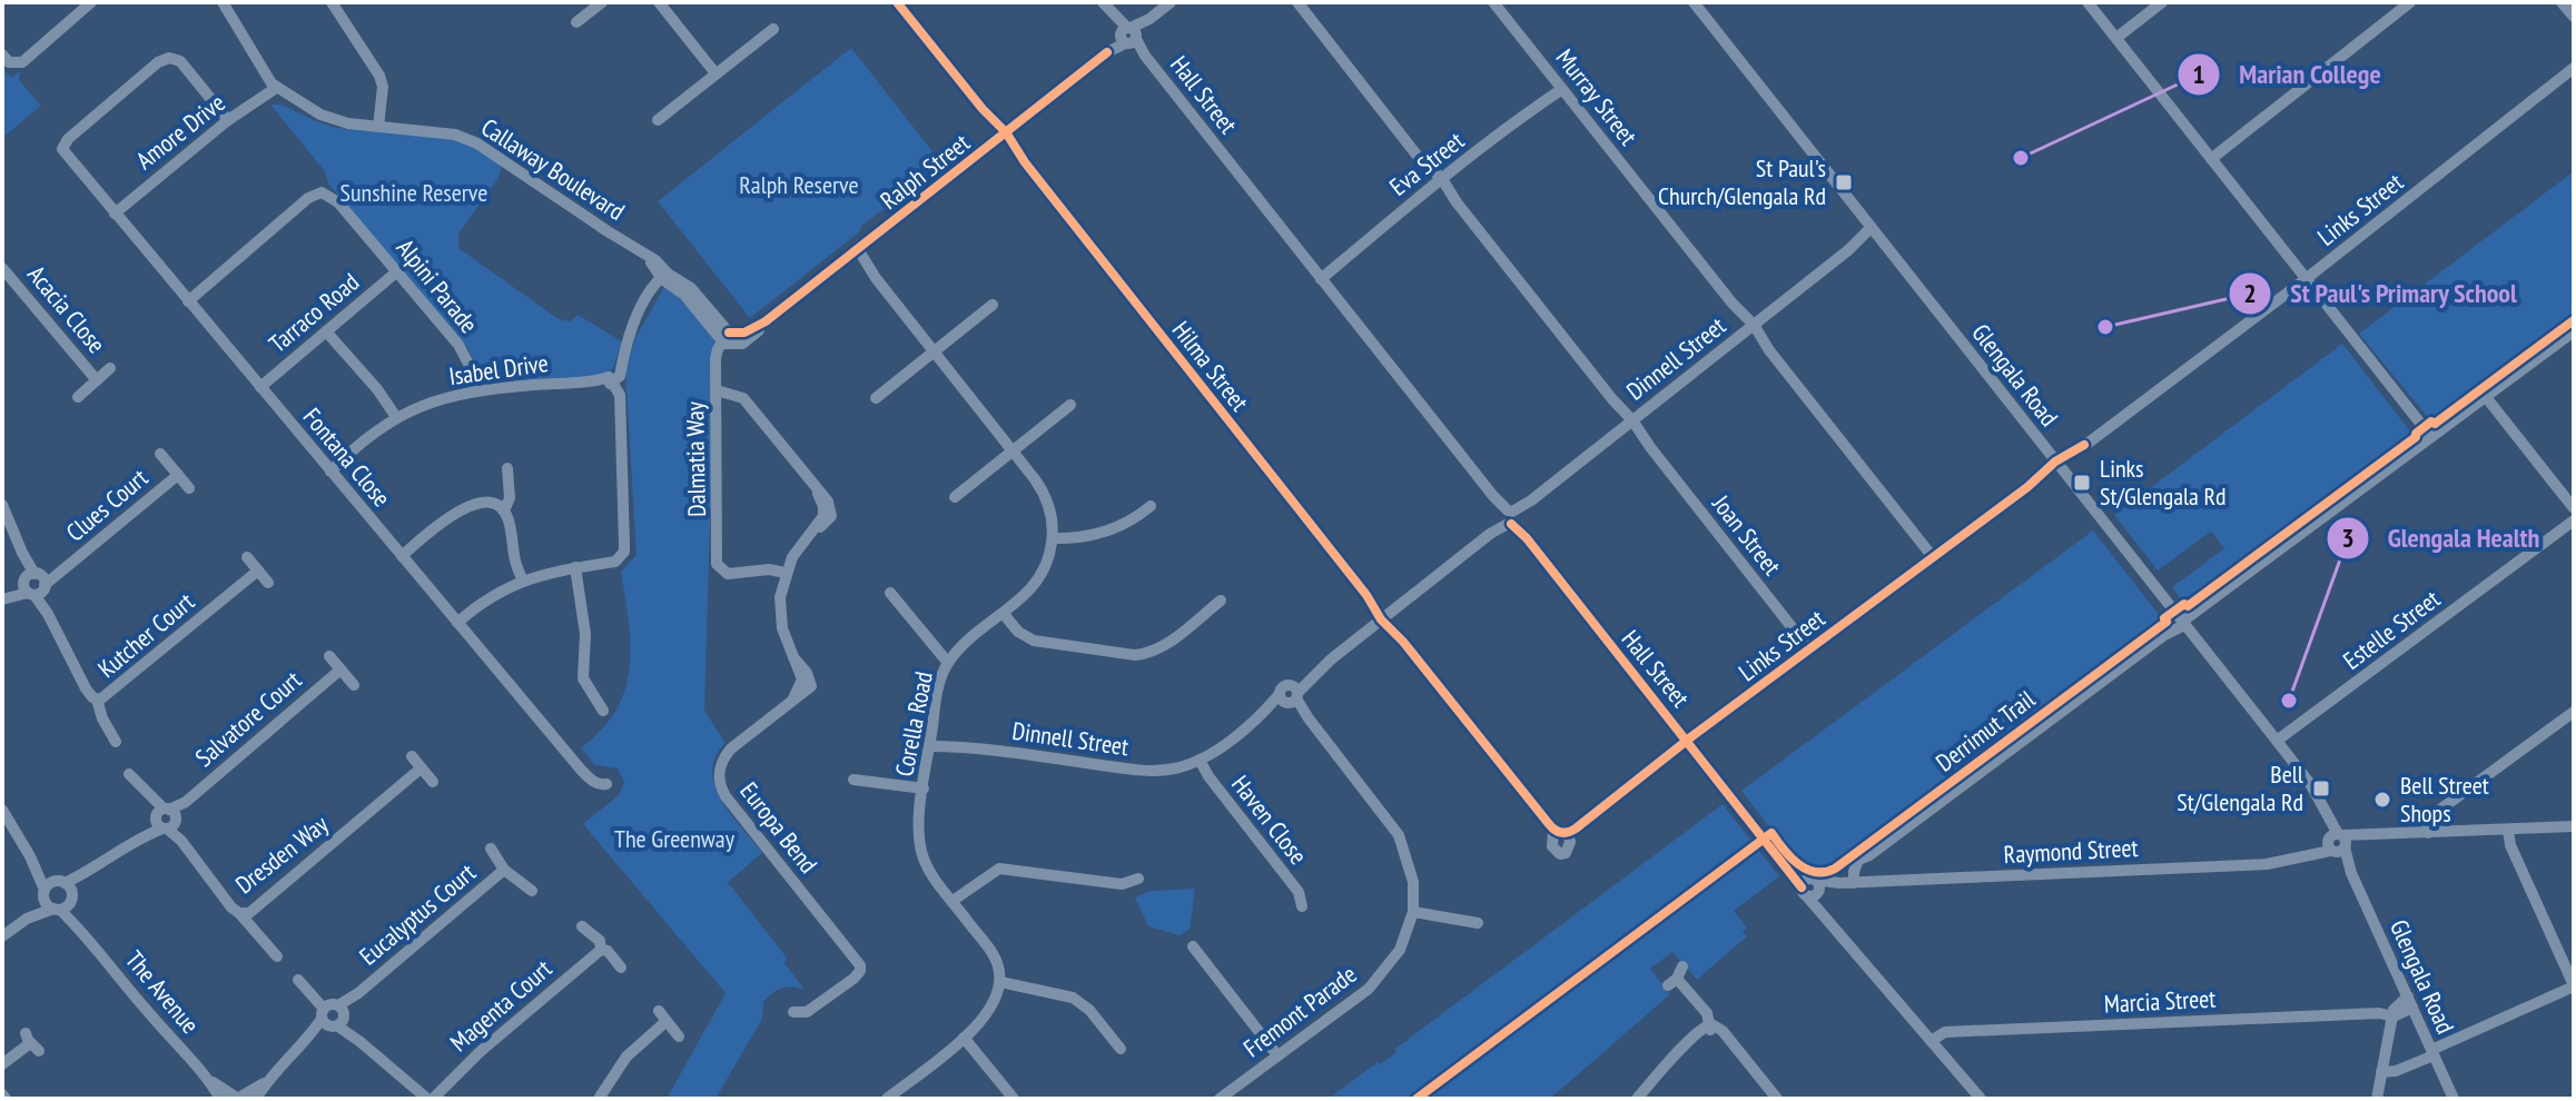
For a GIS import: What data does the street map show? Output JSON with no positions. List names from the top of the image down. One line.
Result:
{"streets":{"street":["Hall Street","Murray Street","Amore Drive","Eva Street","Callaway Boulevard","Ralph Street","Links Street","Alpini Parade","Acacia Close","Tarraco Road","Dinnell Street","Hilma Street","Isabel Drive","Glengala Road","Fontana Close","Dalmatia Way","Clues Court","Joan Street","Estelle Street","Kutcher Court","Salvatore Court","Corella Road","Haven Close","Europa Bend","Raymond Street","Dresden Way","Eucalyptus Court","The Avenue","Marcia Street","Magenta Court","Fremont Parade"],"cycle path":["Derrimut Trail"]},"crossings":[["Hall Street","Eva Street"],["Hall Street","Ralph Street"],["Hall Street","Links Street"],["Hall Street","Dinnell Street"],["Hall Street","Raymond Street"],["Murray Street","Eva Street"],["Murray Street","Links Street"],["Murray Street","Dinnell Street"],["Amore Drive","Callaway Boulevard"],["Amore Drive","Fontana Close"],["Eva Street","Joan Street"],["Callaway Boulevard","Ralph Street"],["Callaway Boulevard","Dalmatia Way"],["Ralph Street","Hilma Street"],["Ralph Street","Dalmatia Way"],["Links Street","Hilma Street"],["Links Street","Glengala Road"],["Links Street","Joan Street"],["Alpini Parade","Tarraco Road"],["Alpini Parade","Isabel Drive"],["Alpini Parade","Fontana Close"],["Tarraco Road","Fontana Close"],["Dinnell Street","Hilma Street"],["Dinnell Street","Glengala Road"],["Dinnell Street","Joan Street"],["Dinnell Street","Corella Road"],["Dinnell Street","Haven Close"],["Dinnell Street","Fremont Parade"],["Isabel Drive","Fontana Close"],["Glengala Road","Estelle Street"],["Glengala Road","Raymond Street"],["Dalmatia Way","Europa Bend"],["Clues Court","Kutcher Court"],["Salvatore Court","Dresden Way"],["Salvatore Court","The Avenue"]],"parks":["Ralph Reserve","Sunshine Reserve","The Greenway"],"places":{"other":["Marian College","St Paul's Primary School","Glengala Health","Bell Street Shops"],"transit":["St Paul's Church/Glengala Rd","Links St/Glengala Rd","Bell St/Glengala Rd"]}}
